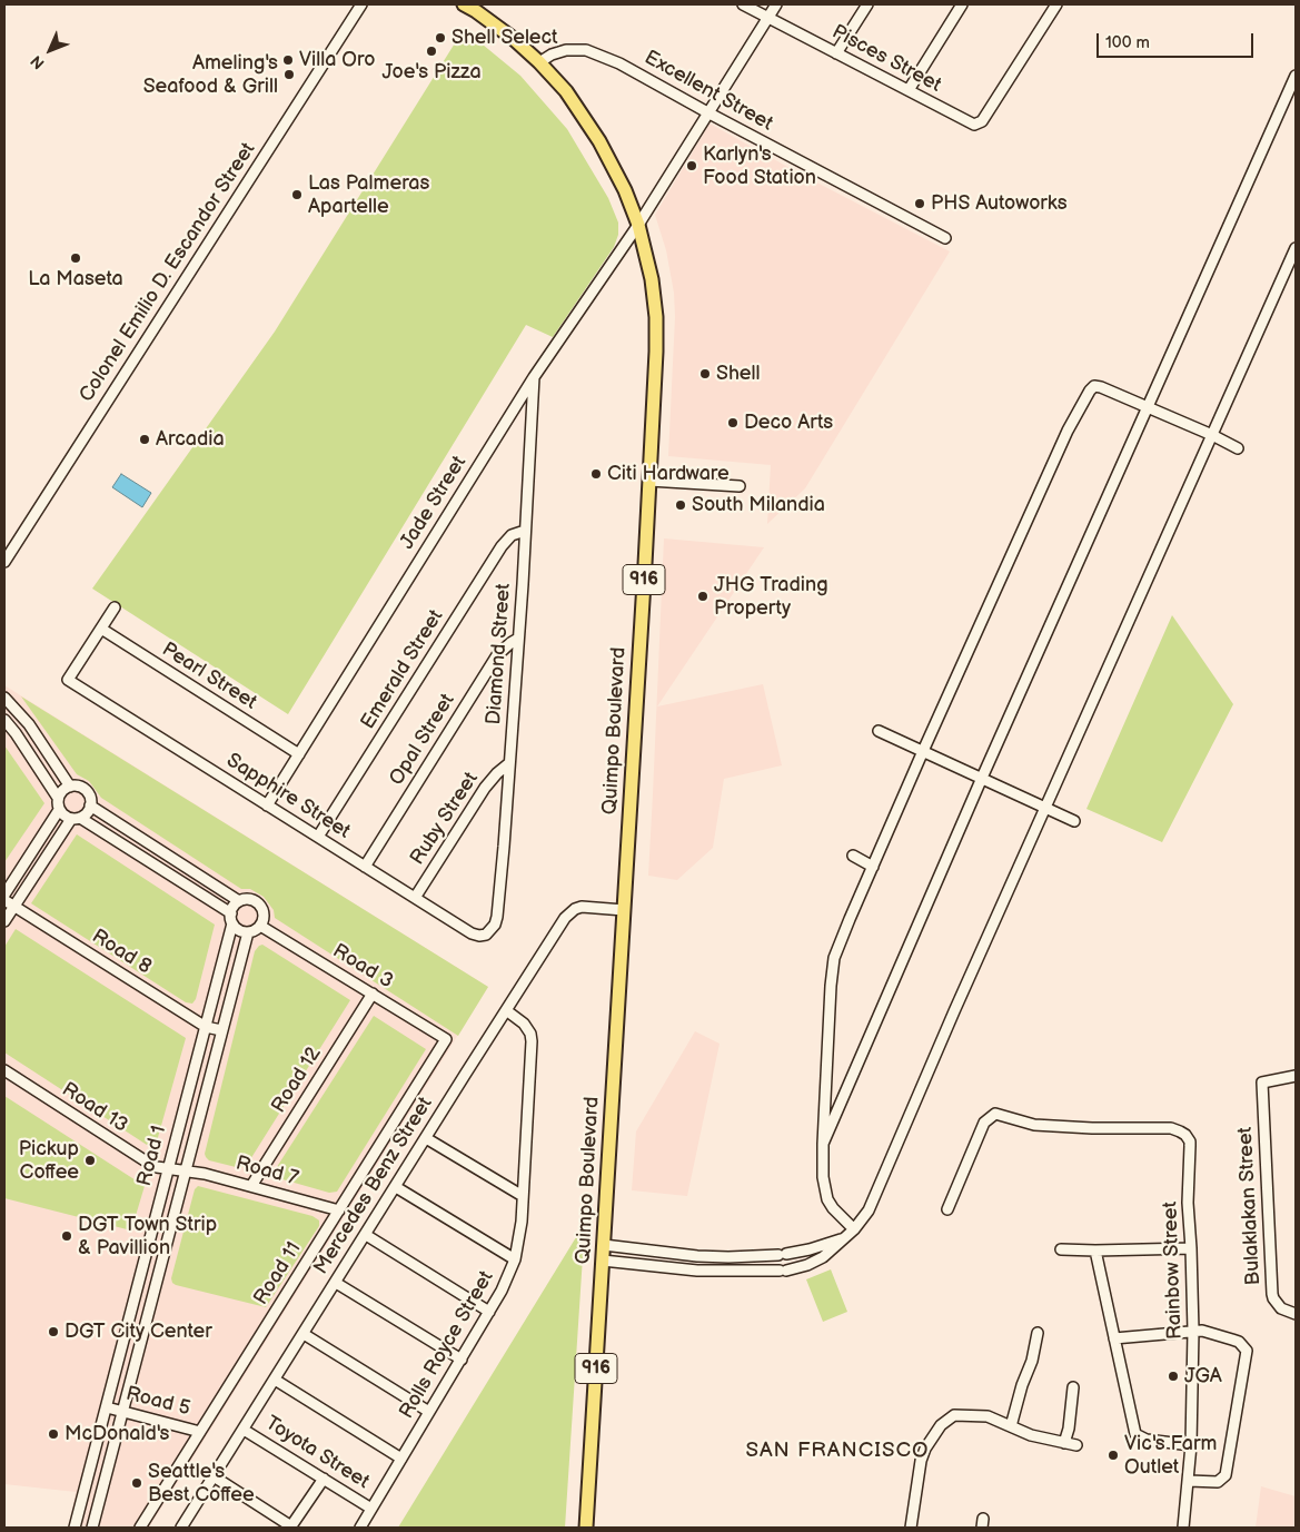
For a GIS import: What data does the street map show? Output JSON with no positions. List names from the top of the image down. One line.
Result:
{"streets":{"main road":["916","Quimpo Boulevard"],"street":["Pisces Street","Excellent Street","Colonel Emilio D. Escandor Street","Jade Street","Diamond Street","Emerald Street","Pearl Street","Opal Street","Sapphire Street","Ruby Street","Road 8","Road 3","Road 12","Road 13","Road 1","Road 7","Mercedes Benz Street","Bulaklakan Street","Rainbow Street","Road 11","Rolls Royce Street","Road 5","Toyota Street"]},"crossings":[["Pisces Street","Jade Street"],["Excellent Street","Jade Street"],["Excellent Street","Quimpo Boulevard"],["Jade Street","Diamond Street"],["Jade Street","Pearl Street"],["Jade Street","Quimpo Boulevard"],["Jade Street","Sapphire Street"],["Diamond Street","Emerald Street"],["Diamond Street","Opal Street"],["Diamond Street","Sapphire Street"],["Diamond Street","Ruby Street"],["Emerald Street","Sapphire Street"],["Pearl Street","Sapphire Street"],["Quimpo Boulevard","Mercedes Benz Street"],["Opal Street","Sapphire Street"],["Sapphire Street","Ruby Street"],["Road 8","Road 1"],["Road 3","Road 12"],["Road 3","Road 1"],["Road 3","Road 11"],["Road 12","Road 7"],["Road 13","Road 1"],["Road 13","Road 7"],["Road 1","Road 7"],["Road 1","Road 5"],["Road 7","Road 11"],["Mercedes Benz Street","Rolls Royce Street"],["Mercedes Benz Street","Toyota Street"],["Road 11","Road 5"],["Rolls Royce Street","Toyota Street"]],"districts":["SAN FRANCISCO"],"places":["Shell Select","Joe's Pizza","Villa Oro","Ameling's Seafood & Grill","Karlyn's Food Station","Las Palmeras Apartelle","PHS Autoworks","La Maseta","Shell","Deco Arts","Arcadia","Citi Hardware","South Milandia","JHG Trading Property","Pickup Coffee","DGT Town Strip & Pavillion","DGT City Center","JGA","McDonald's","Vic's Farm Outlet","Seattle's Best Coffee"],"scale_bar":"100 m","north":"bottom left"}
